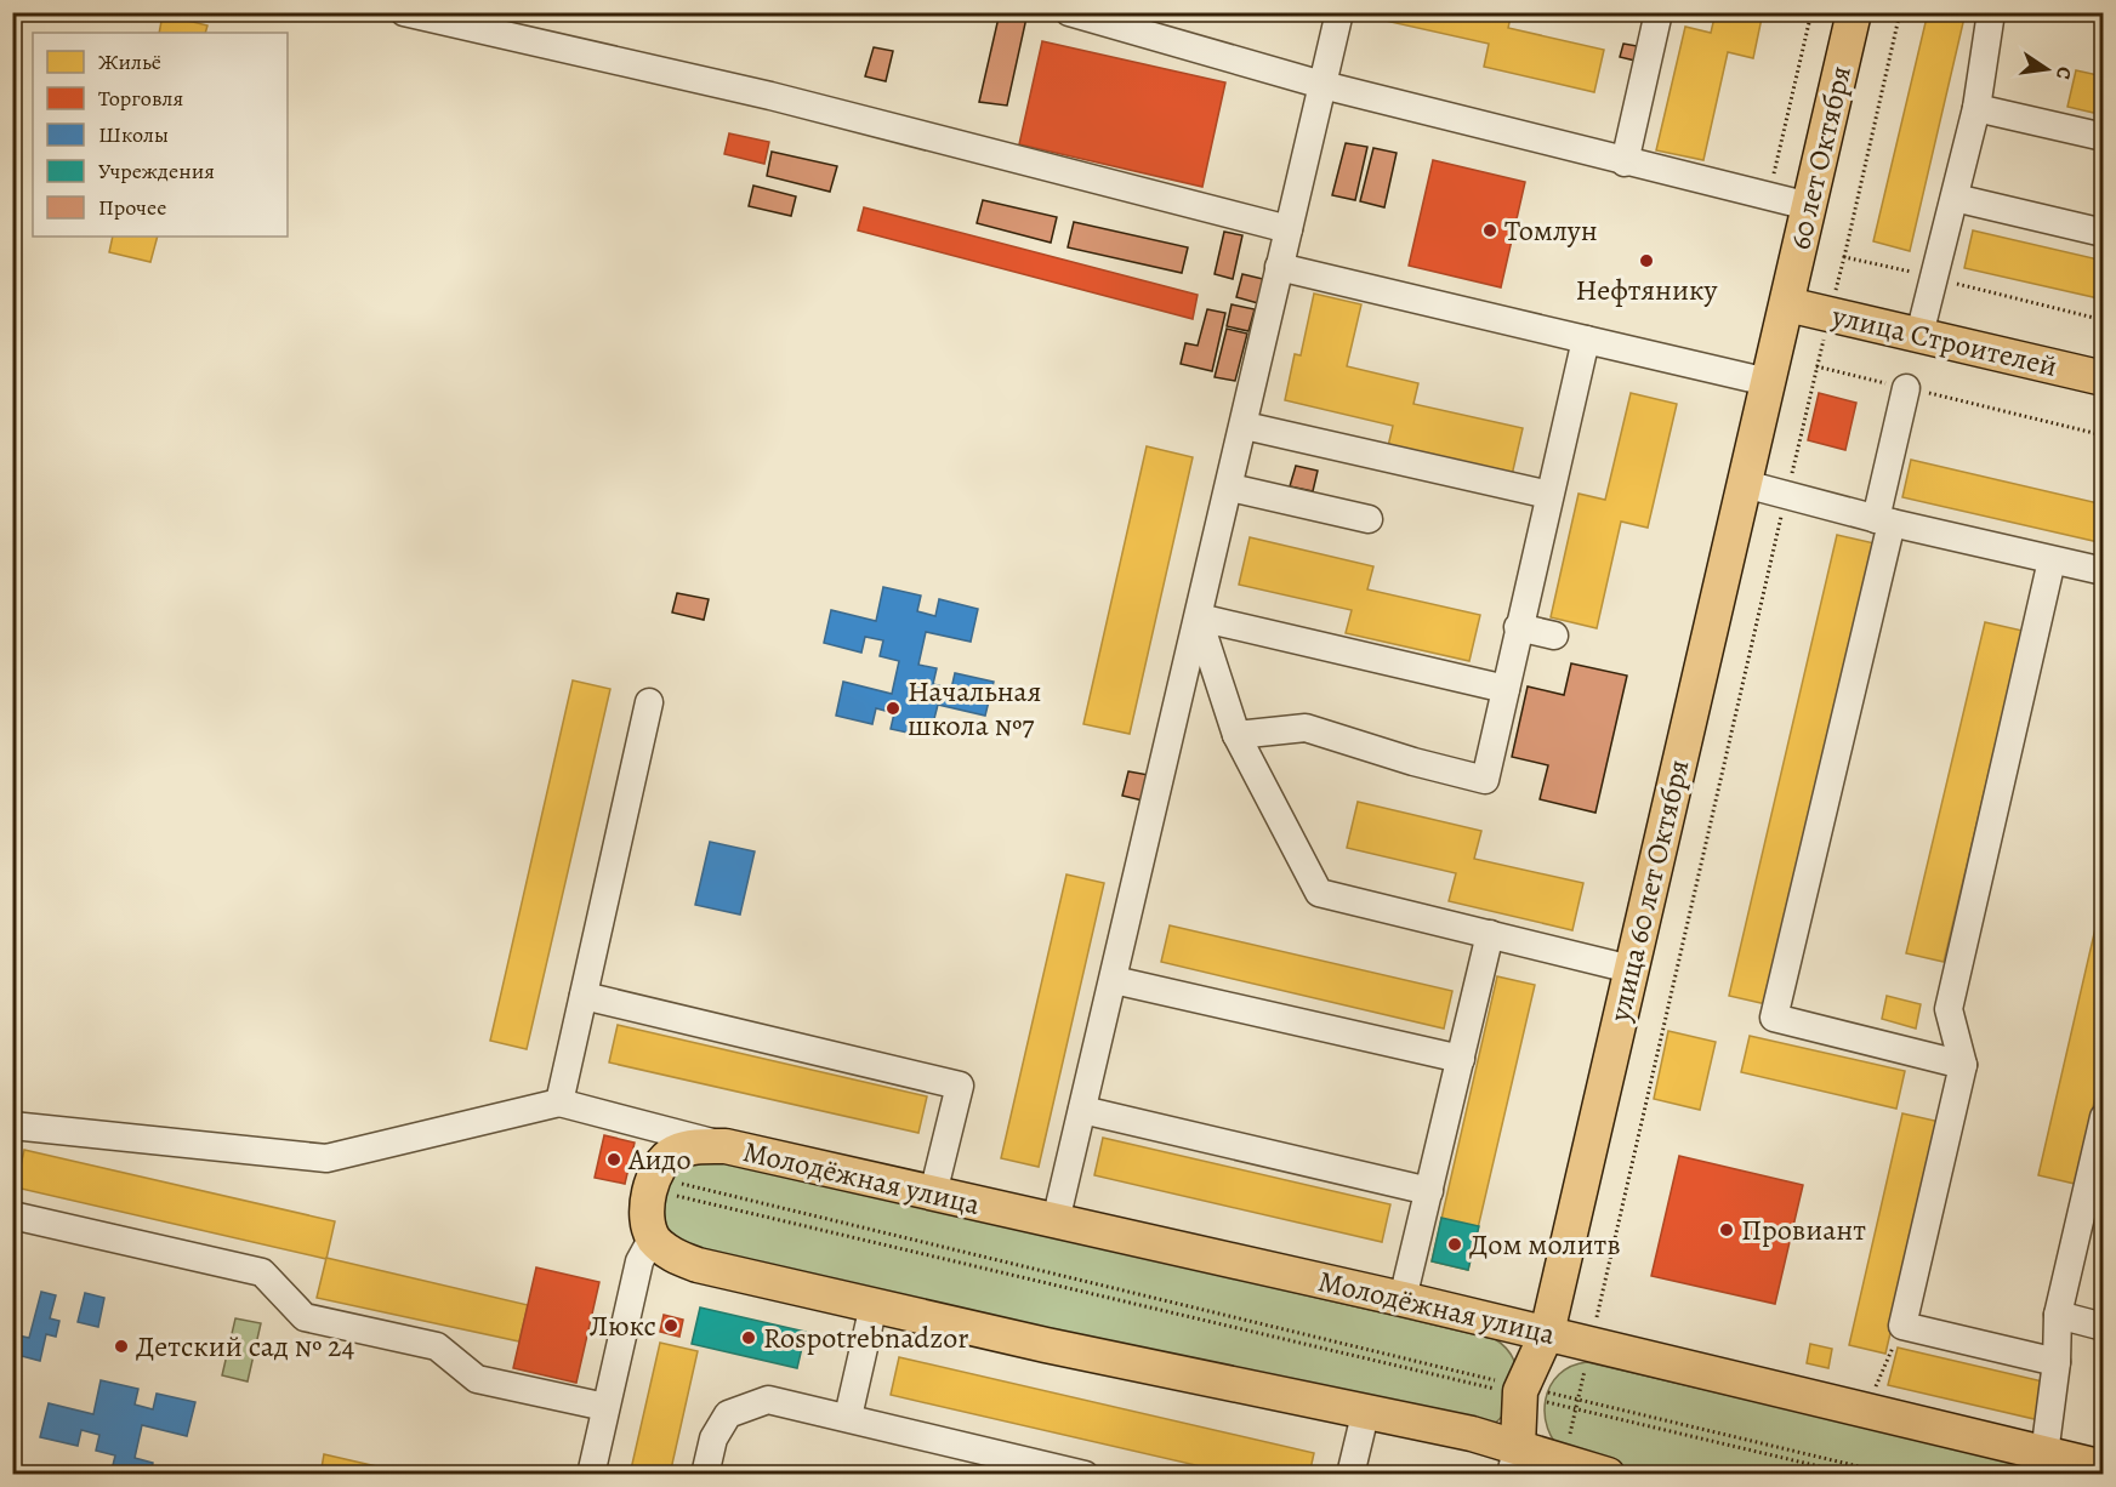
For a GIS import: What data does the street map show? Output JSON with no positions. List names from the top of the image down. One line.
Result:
{"streets":{"main road":["60 лет Октября","улица Строителей","улица 60 лет Октября","Молодёжная улица"]},"crossings":[["60 лет Октября","улица Строителей"],["60 лет Октября","улица 60 лет Октября"],["улица Строителей","улица 60 лет Октября"],["улица 60 лет Октября","Молодёжная улица"]],"places":["Томлун","Нефтянику","Начальная школа №7","Аидо","Провиант","Дом молитв","Люкс","Rospotrebnadzor","Детский сад № 24"],"legend":["Жильё","Торговля","Школы","Учреждения","Прочее"],"north":"right"}
